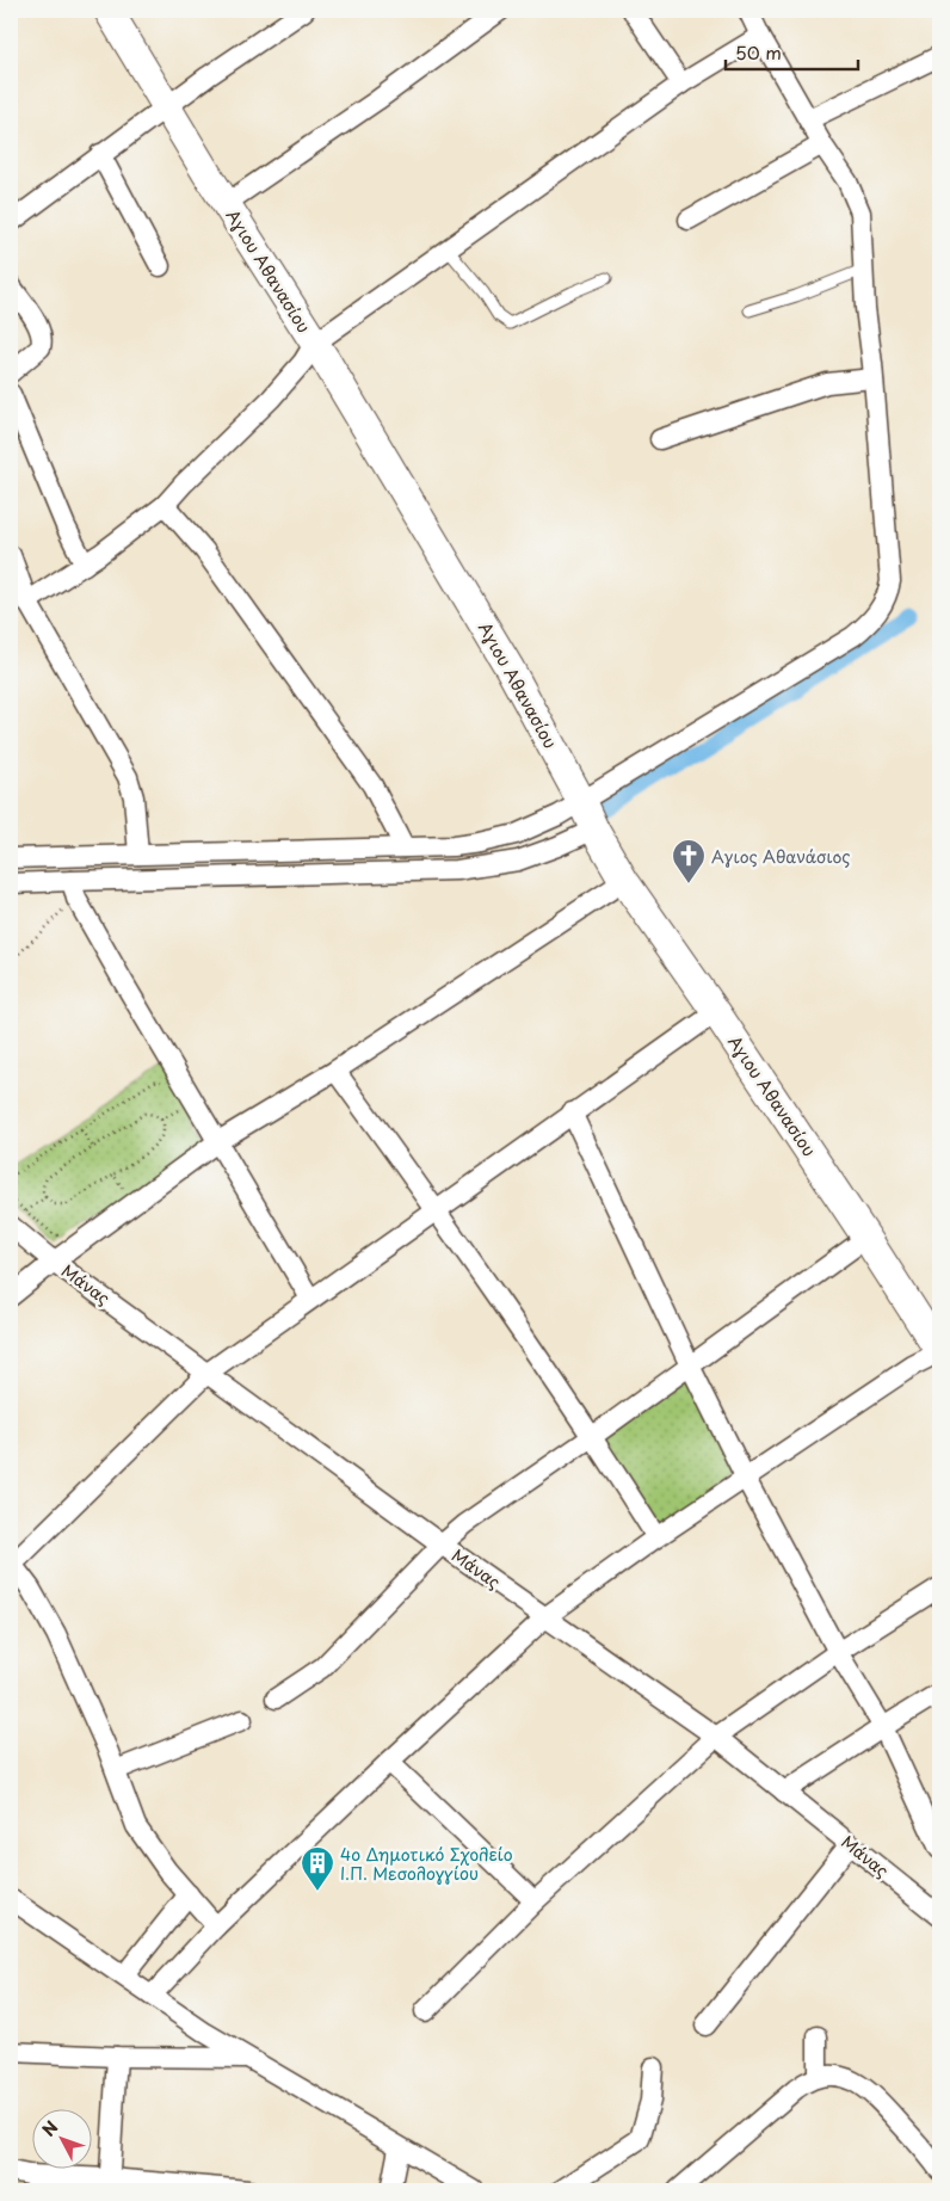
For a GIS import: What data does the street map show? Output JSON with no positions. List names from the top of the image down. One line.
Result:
{"streets":{"main road":["Αγιου Αθανασίου"],"street":["Μάνας"]},"places":{"church":["Αγιος Αθανάσιος"],"building":["4ο Δημοτικό Σχολείο Ι.Π. Μεσολογγίου"]},"scale_bar":"50 m","north":"top left"}
